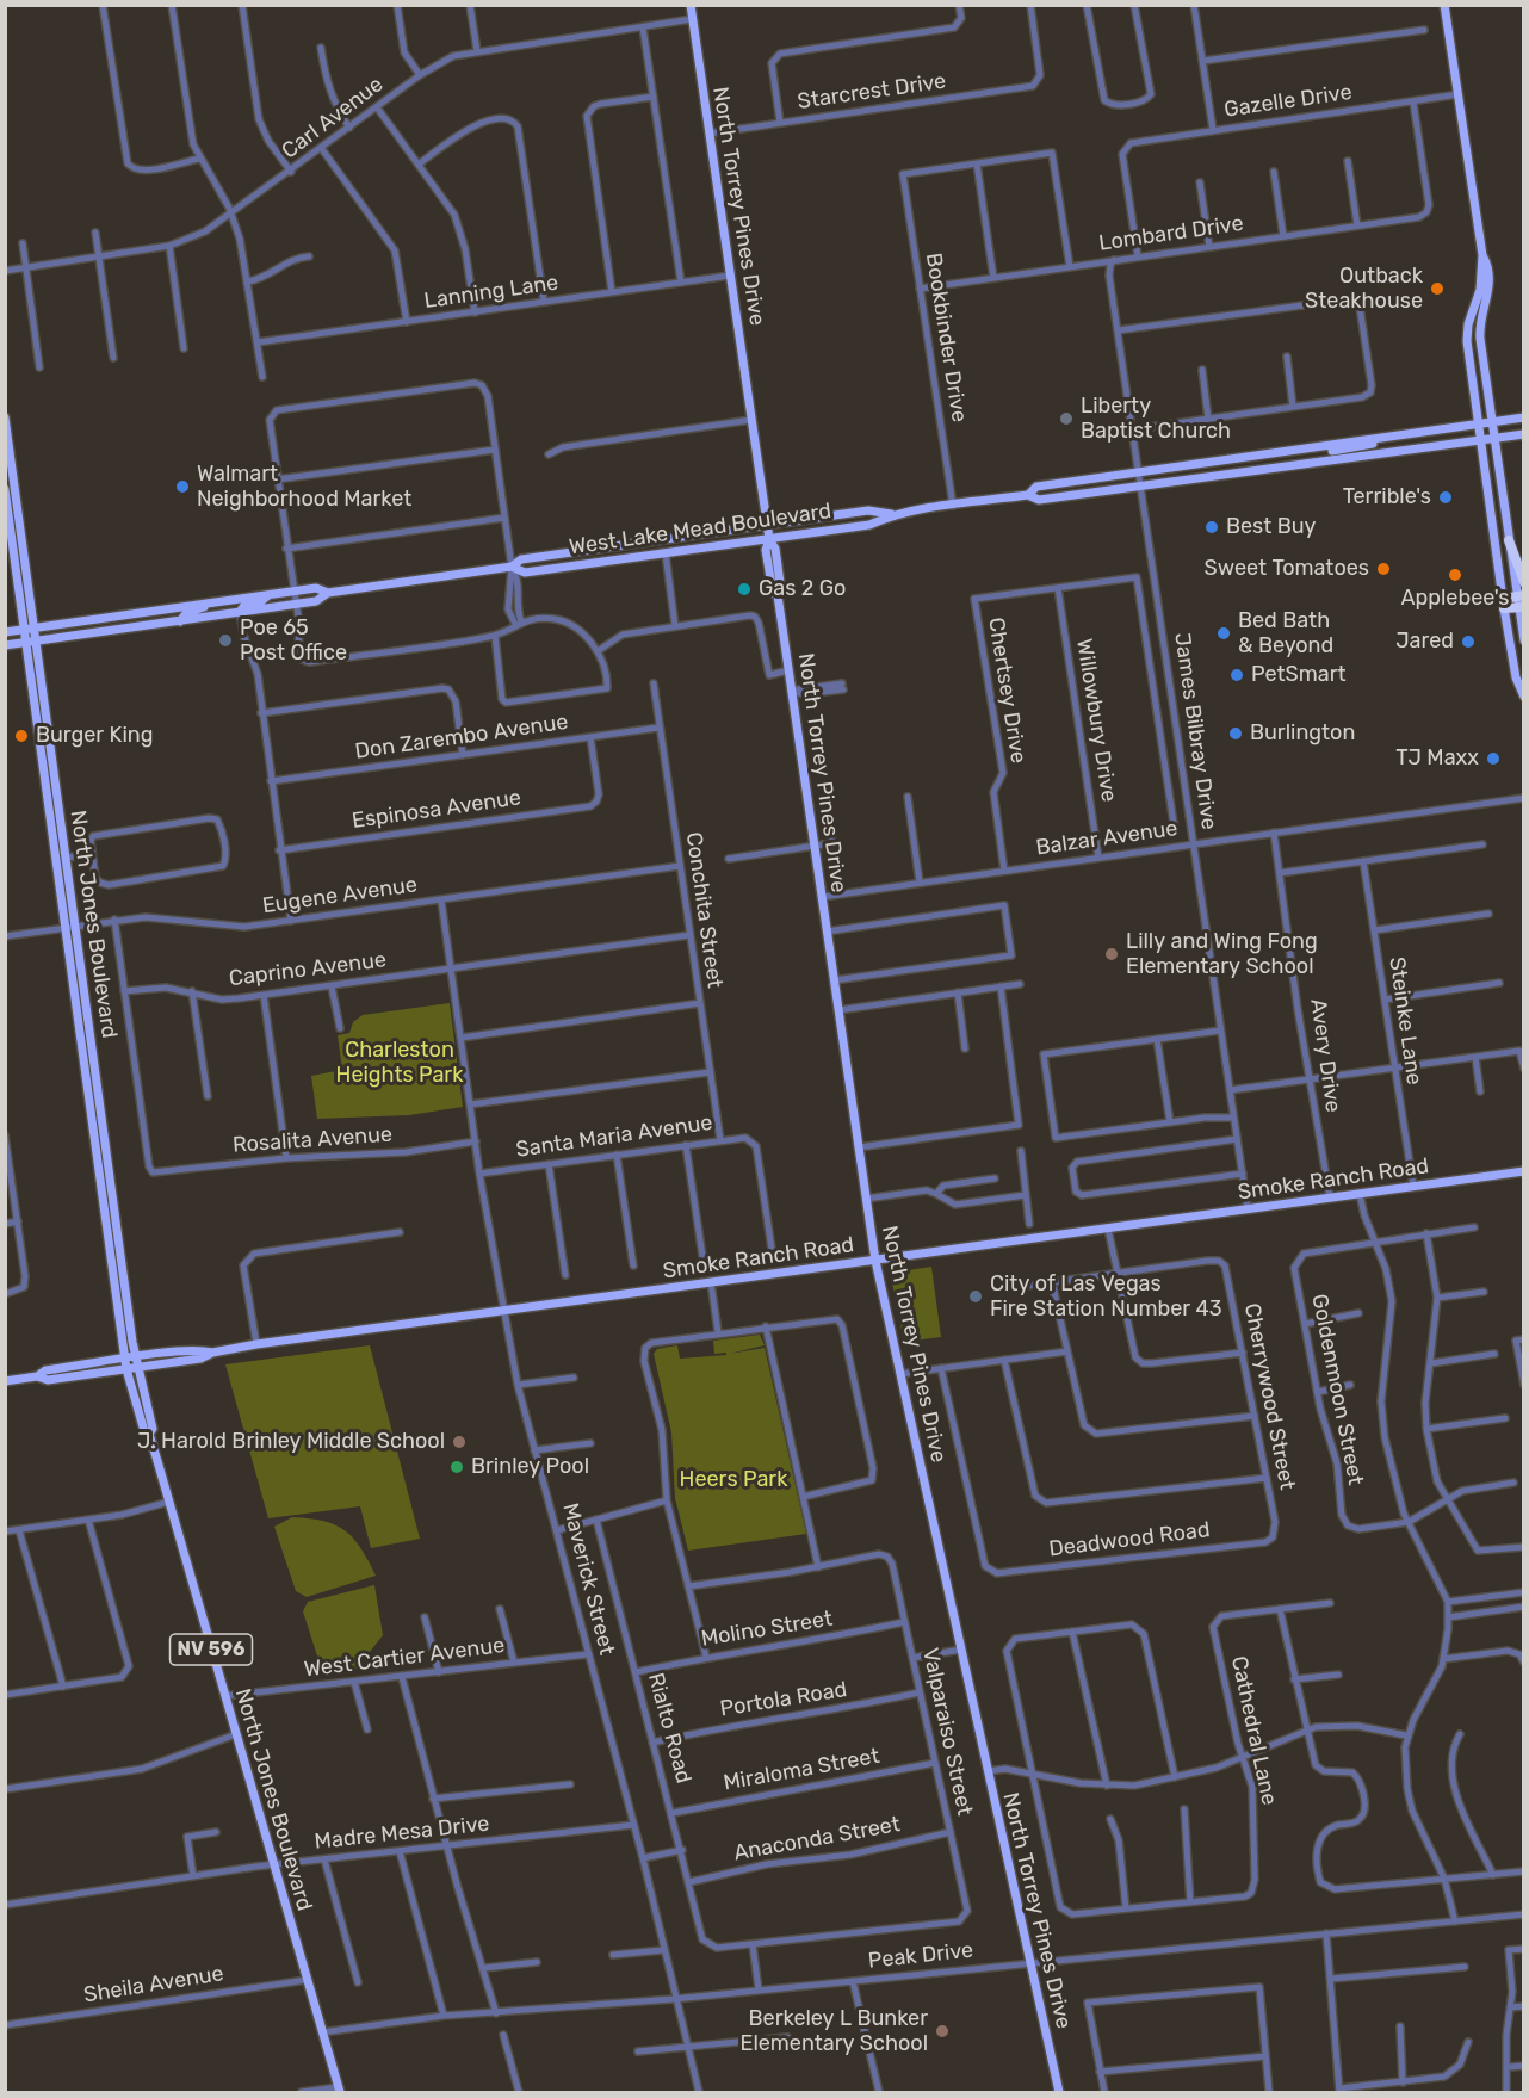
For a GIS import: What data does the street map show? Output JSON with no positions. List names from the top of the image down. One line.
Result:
{"streets":{"main road":["North Torrey Pines Drive","West Lake Mead Boulevard","North Jones Boulevard","Smoke Ranch Road","NV 596"],"street":["Starcrest Drive","Gazelle Drive","Carl Avenue","Lombard Drive","Lanning Lane","Bookbinder Drive","Chertsey Drive","Willowbury Drive","James Bilbray Drive","Don Zarembo Avenue","Espinosa Avenue","Balzar Avenue","Eugene Avenue","Conchita Street","Caprino Avenue","Steinke Lane","Avery Drive","Santa Maria Avenue","Rosalita Avenue","Goldenmoon Street","Cherrywood Street","Deadwood Road","Maverick Street","Molino Street","West Cartier Avenue","Portola Road","Rialto Road","Cathedral Lane","Valparaiso Street","Miraloma Street","Madre Mesa Drive","Anaconda Street","Peak Drive","Sheila Avenue"]},"crossings":[["Starcrest Drive","North Torrey Pines Drive"],["Gazelle Drive","Lombard Drive"],["Carl Avenue","North Torrey Pines Drive"],["North Torrey Pines Drive","Lanning Lane"],["North Torrey Pines Drive","West Lake Mead Boulevard"],["North Torrey Pines Drive","Balzar Avenue"],["North Torrey Pines Drive","Smoke Ranch Road"],["North Torrey Pines Drive","Peak Drive"],["Lombard Drive","Bookbinder Drive"],["Lombard Drive","James Bilbray Drive"],["Bookbinder Drive","West Lake Mead Boulevard"],["West Lake Mead Boulevard","James Bilbray Drive"],["West Lake Mead Boulevard","North Jones Boulevard"],["Chertsey Drive","Willowbury Drive"],["Chertsey Drive","Balzar Avenue"],["Willowbury Drive","Balzar Avenue"],["James Bilbray Drive","Balzar Avenue"],["James Bilbray Drive","Smoke Ranch Road"],["Don Zarembo Avenue","Espinosa Avenue"],["Don Zarembo Avenue","Conchita Street"],["Balzar Avenue","Avery Drive"],["Eugene Avenue","Conchita Street"],["Eugene Avenue","North Jones Boulevard"],["Eugene Avenue","Maverick Street"],["Conchita Street","Caprino Avenue"],["Conchita Street","Santa Maria Avenue"],["North Jones Boulevard","Smoke Ranch Road"],["North Jones Boulevard","West Cartier Avenue"],["North Jones Boulevard","Madre Mesa Drive"],["North Jones Boulevard","Peak Drive"],["North Jones Boulevard","Sheila Avenue"],["Caprino Avenue","Rosalita Avenue"],["Caprino Avenue","Maverick Street"],["Steinke Lane","Smoke Ranch Road"],["Avery Drive","Smoke Ranch Road"],["Santa Maria Avenue","Maverick Street"],["Rosalita Avenue","Maverick Street"],["Smoke Ranch Road","Maverick Street"],["Cherrywood Street","Deadwood Road"],["Maverick Street","West Cartier Avenue"],["Maverick Street","Madre Mesa Drive"],["Maverick Street","Peak Drive"],["Molino Street","Rialto Road"],["Molino Street","Valparaiso Street"],["Portola Road","Rialto Road"],["Portola Road","Valparaiso Street"],["Rialto Road","Valparaiso Street"],["Rialto Road","Miraloma Street"],["Rialto Road","Anaconda Street"],["Valparaiso Street","Miraloma Street"],["Valparaiso Street","Anaconda Street"]],"parks":["Charleston Heights Park","Heers Park"],"places":["Outback Steakhouse","Liberty Baptist Church","Walmart Neighborhood Market","Terrible's","Best Buy","Sweet Tomatoes","Applebee's","Gas 2 Go","Bed Bath & Beyond","Poe 65 Post Office","Jared","PetSmart","Burlington","Burger King","TJ Maxx","Lilly and Wing Fong Elementary School","City of Las Vegas Fire Station Number 43","J. Harold Brinley Middle School","Brinley Pool","Berkeley L Bunker Elementary School"]}
